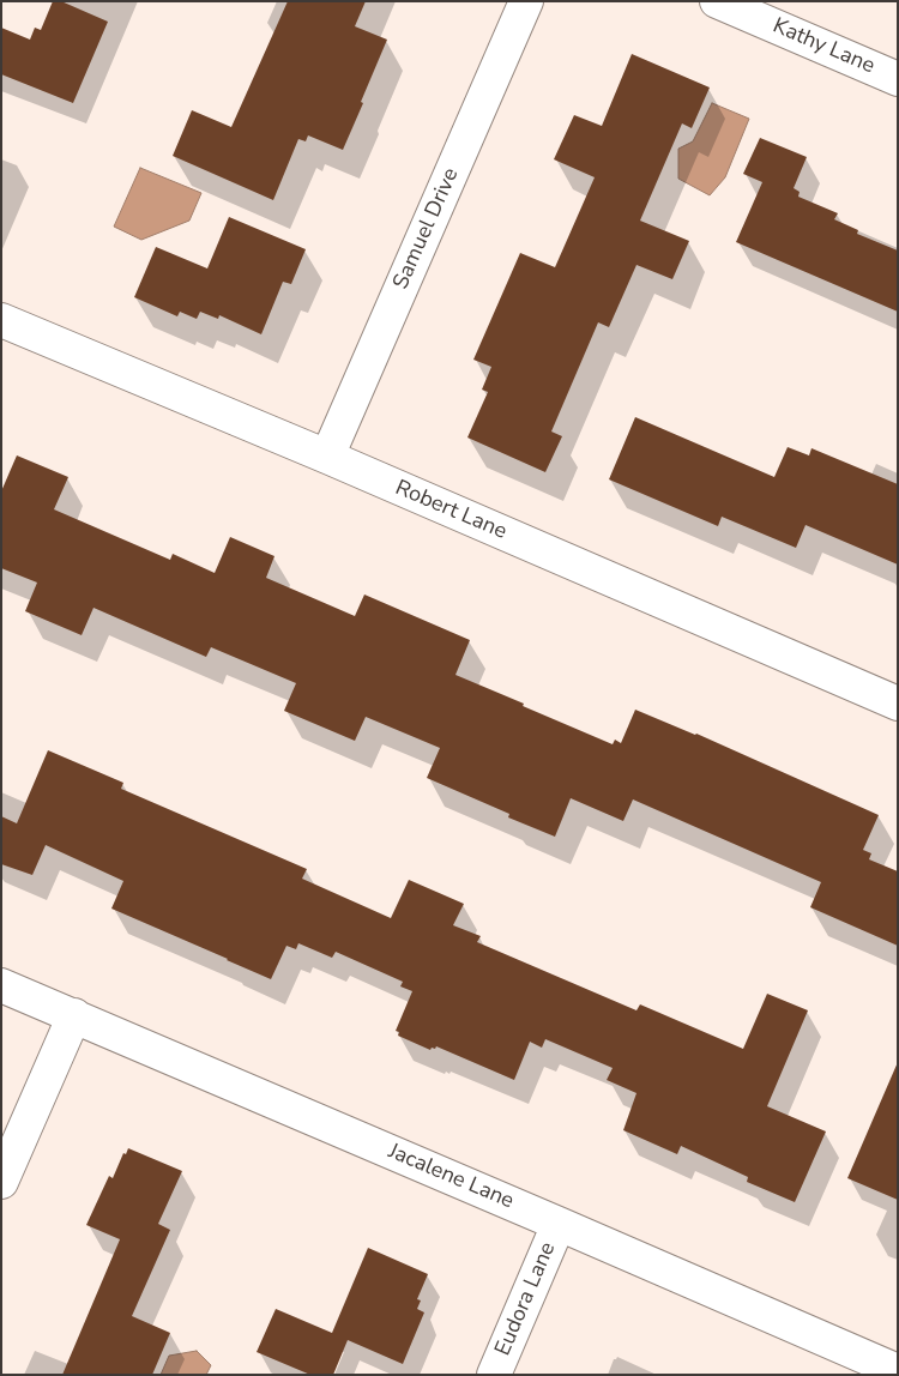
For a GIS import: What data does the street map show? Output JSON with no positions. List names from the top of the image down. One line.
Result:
{"streets":{"street":["Kathy Lane","Samuel Drive","Robert Lane","Jacalene Lane","Eudora Lane"]},"crossings":[["Samuel Drive","Robert Lane"],["Jacalene Lane","Eudora Lane"]]}
